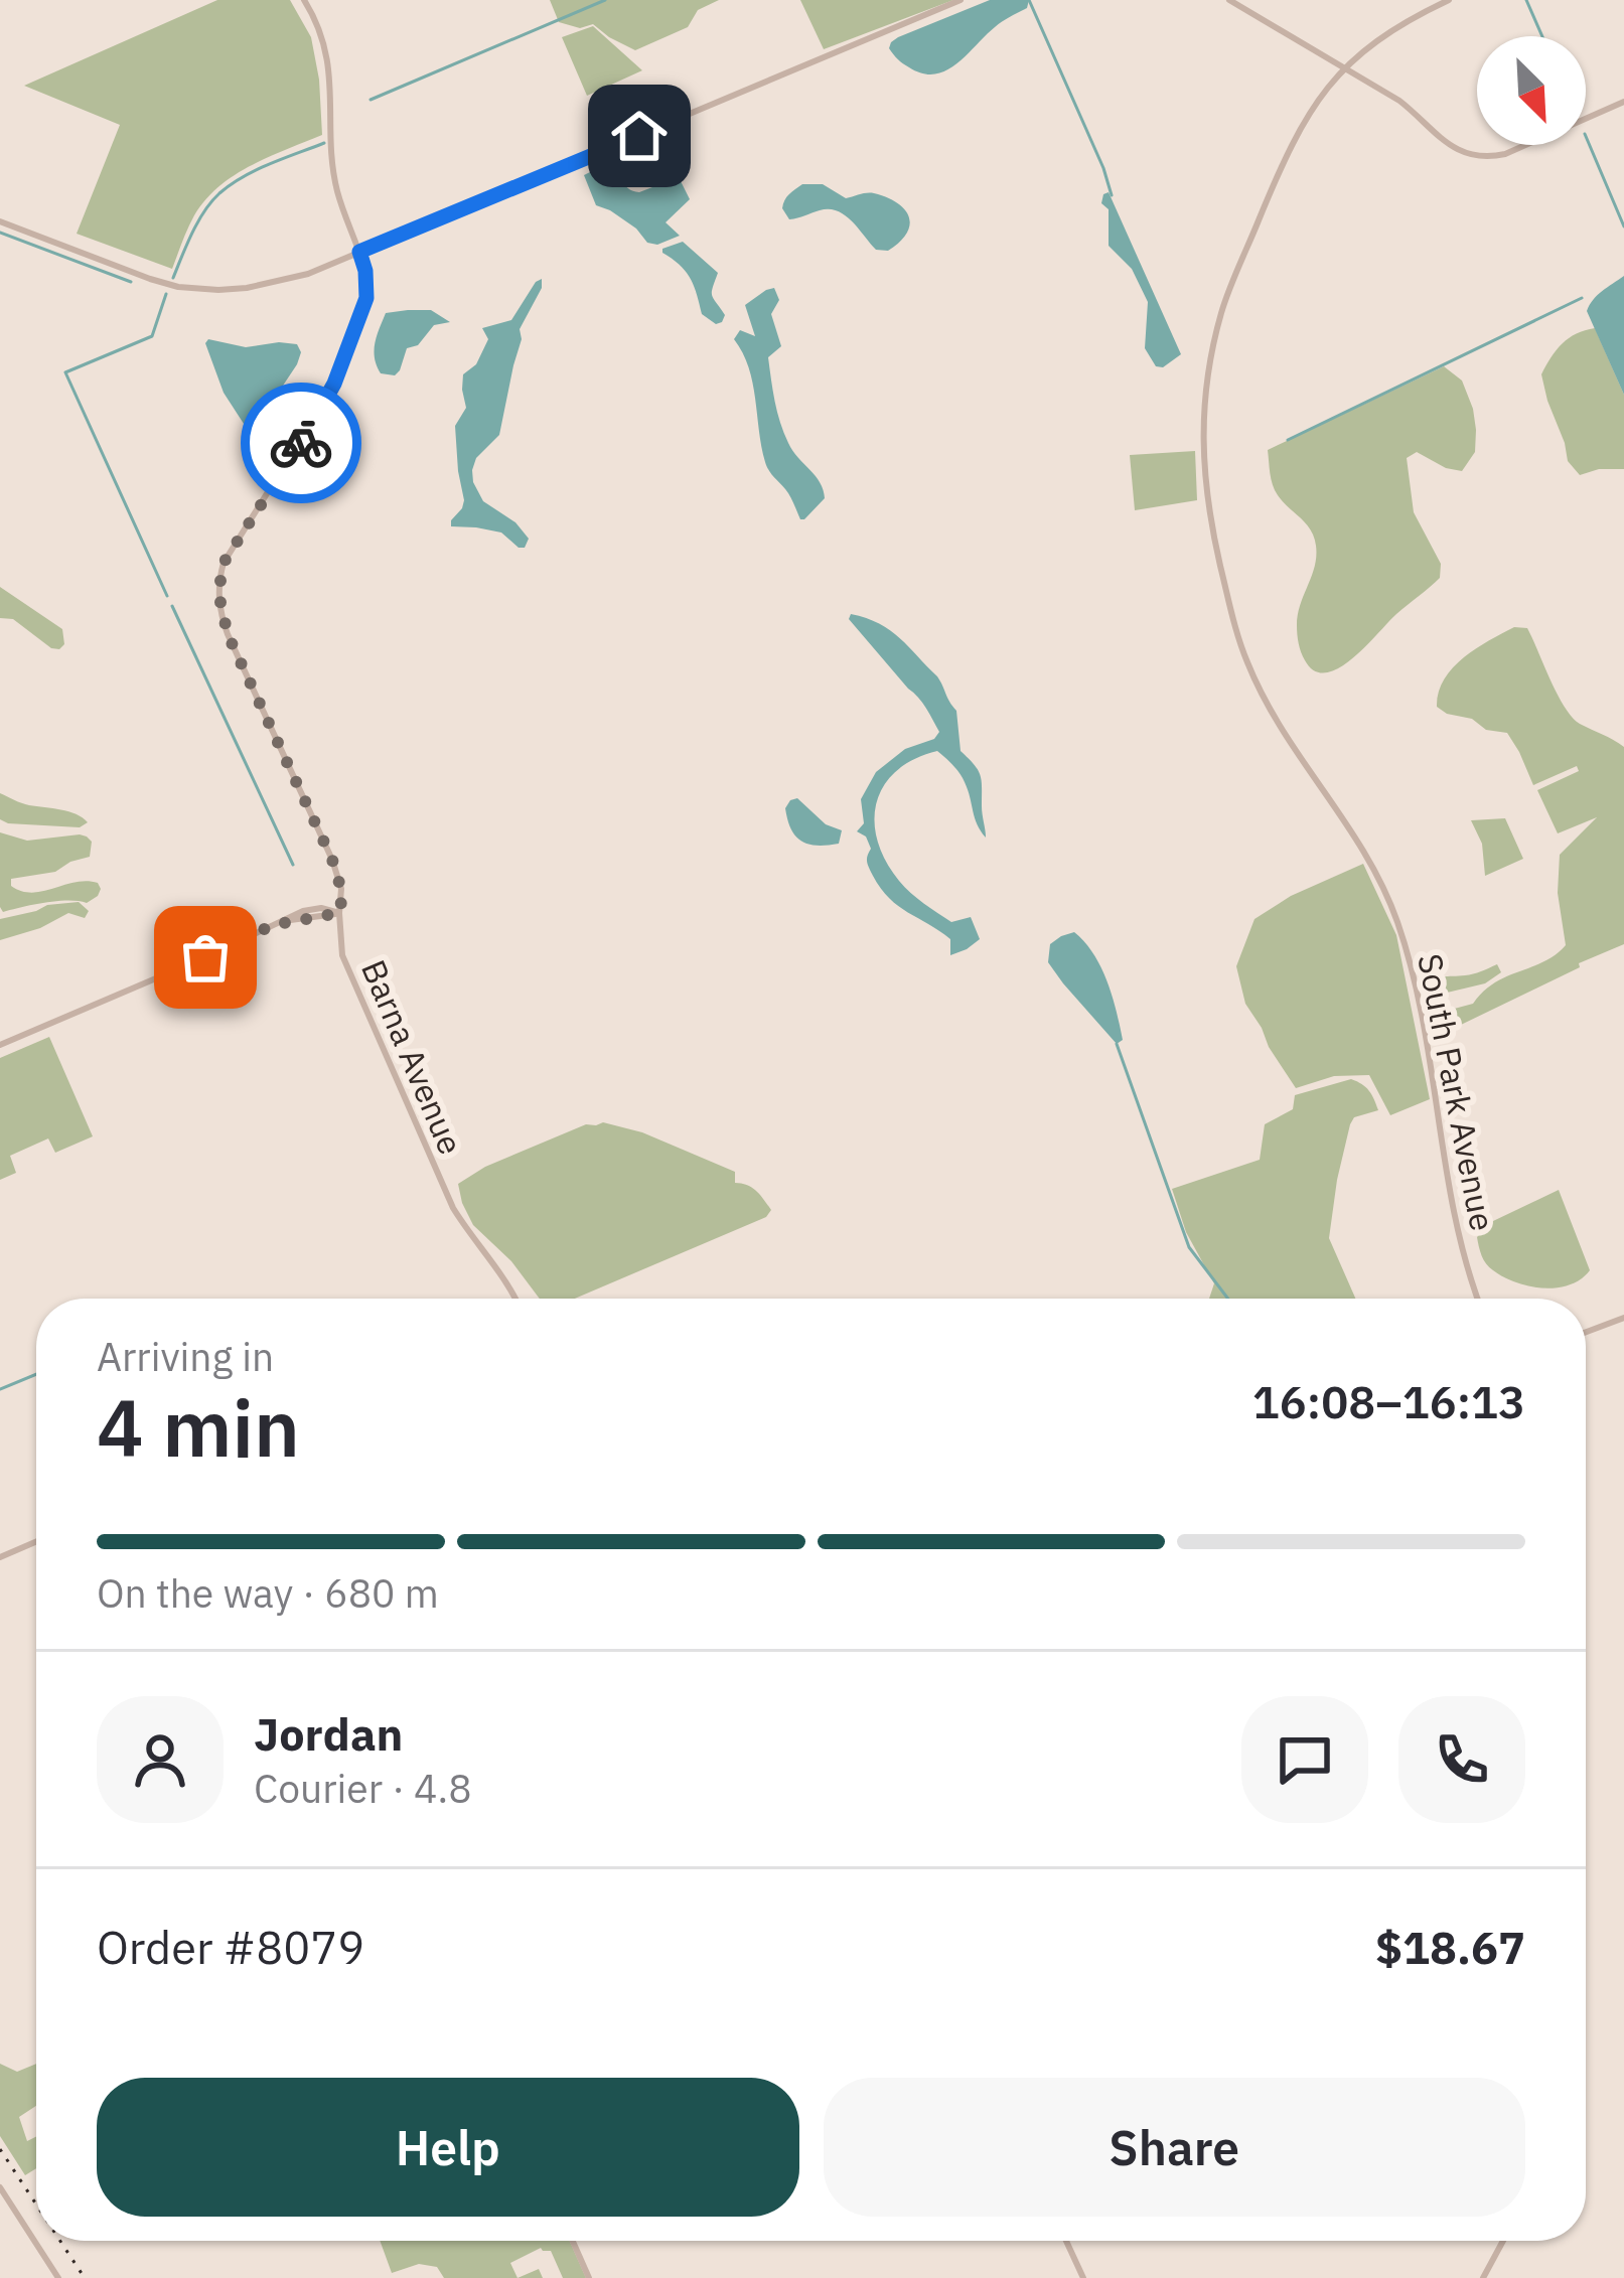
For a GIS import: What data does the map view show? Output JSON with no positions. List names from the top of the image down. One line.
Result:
{"streets":{"street":["Barna Avenue","South Park Avenue"]},"north":"bottom right","page":{"heading":["4 min","Arriving in","16:08–16:13"],"panel":["Jordan","Courier · 4.8","Order #8079","$18.67"],"bar":"On the way · 680 m","buttons":["Help","Share"]}}
